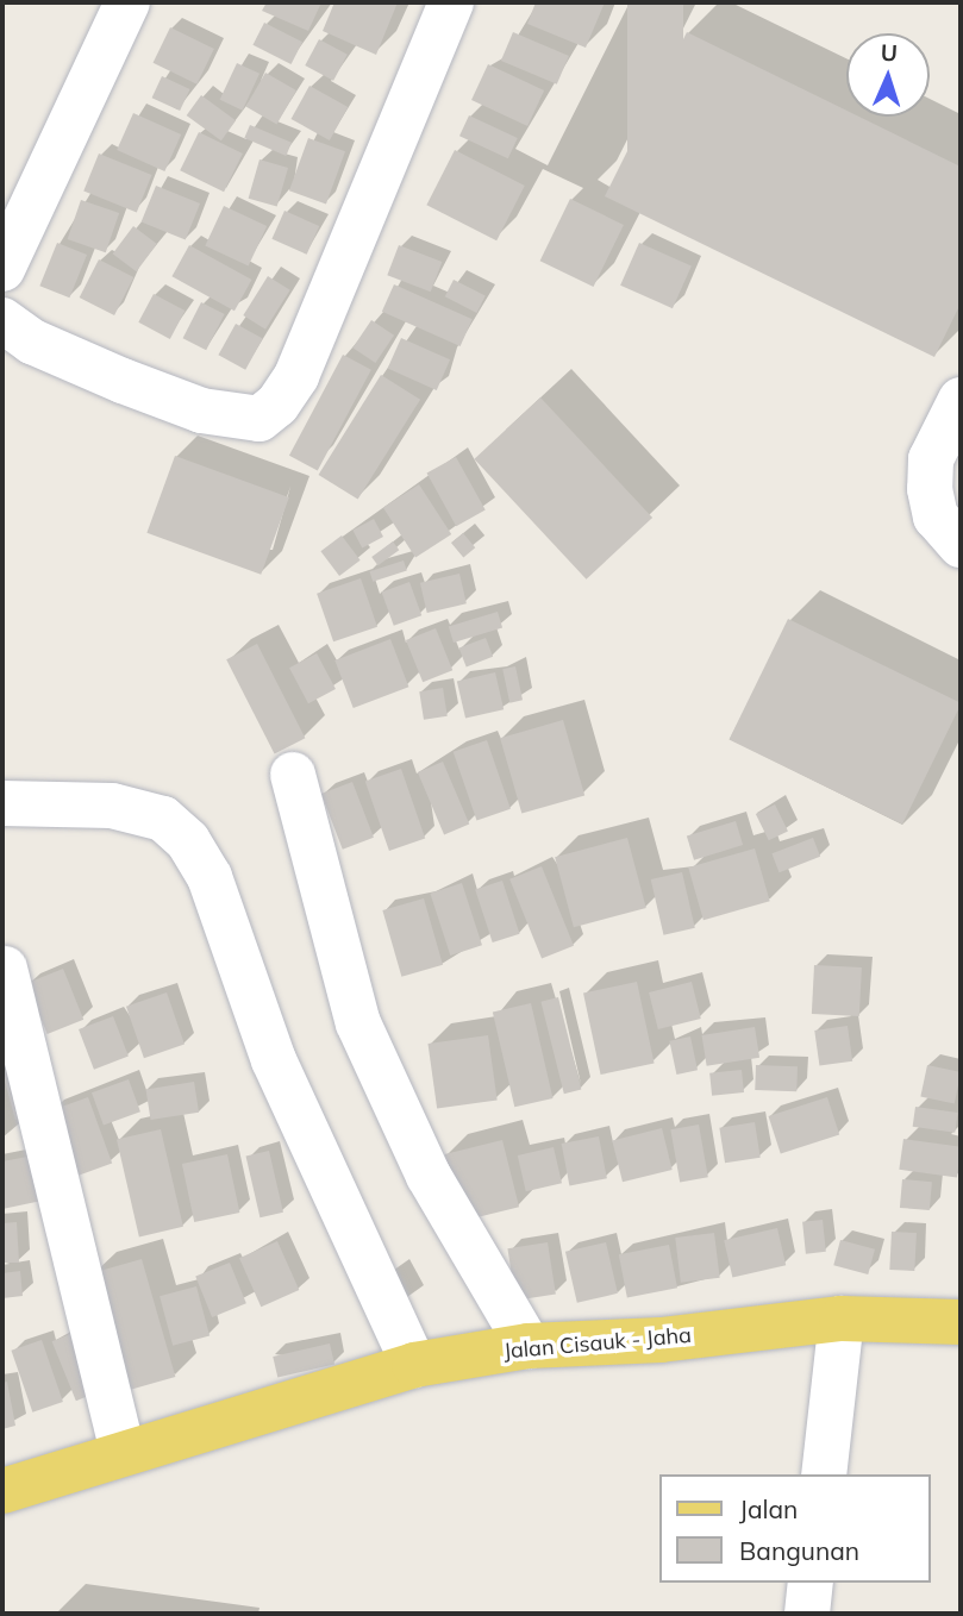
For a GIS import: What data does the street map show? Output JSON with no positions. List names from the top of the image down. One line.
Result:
{"streets":{"main road":["Jalan Cisauk - Jaha"]},"legend":["Jalan","Bangunan"],"north":"top"}
